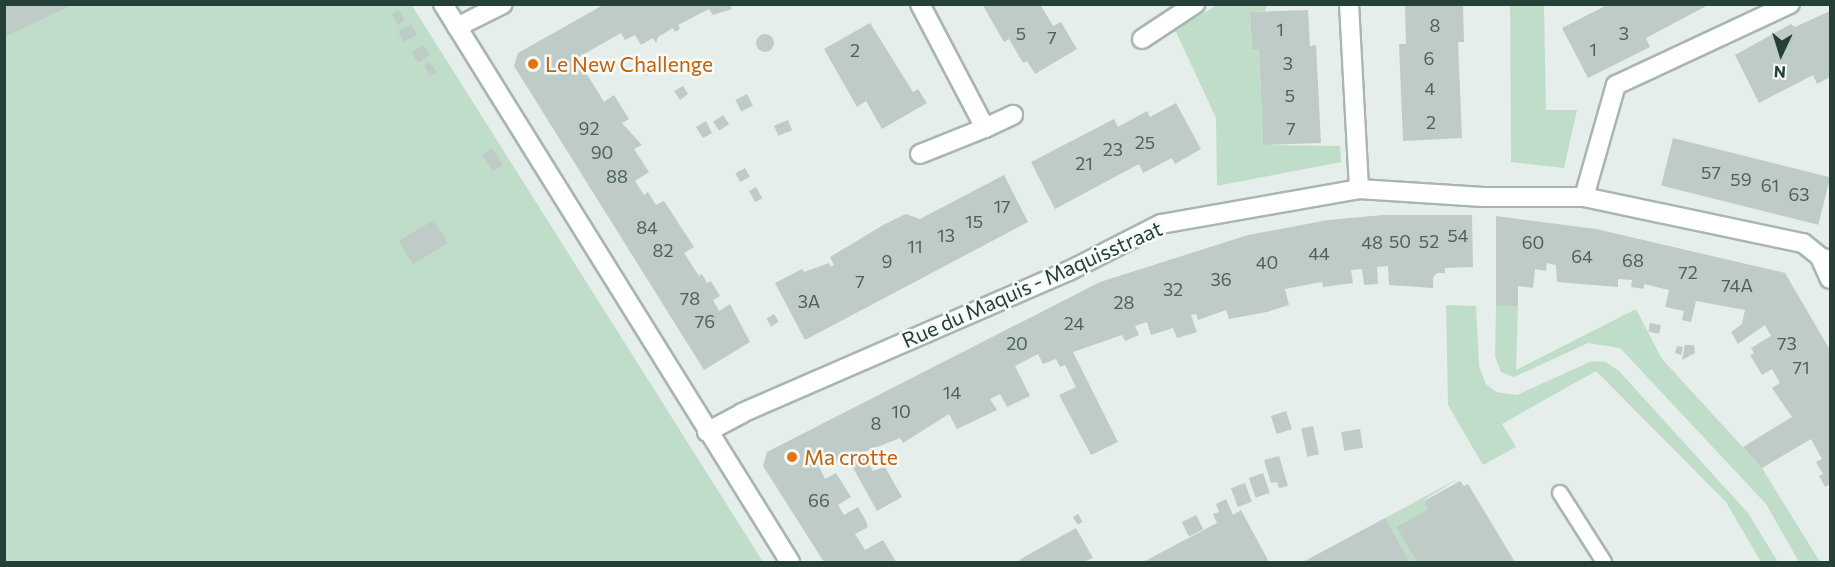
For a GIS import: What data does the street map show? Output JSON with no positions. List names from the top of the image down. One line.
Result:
{"streets":{"street":["Rue du Maquis - Maquisstraat"]},"places":["Le New Challenge","Ma crotte"],"house_numbers":["8","1","5","3","7","1","2","6","3","4","5","2","92","7","25","23","90","21","57","88","59","61","63","17","15","84","13","54","50","52","48","60","11","82","44","64","68","9","40","72","36","7","74A","32","78","3A","28","76","24","20","73","71","14","10","8","66"],"north":"bottom"}
